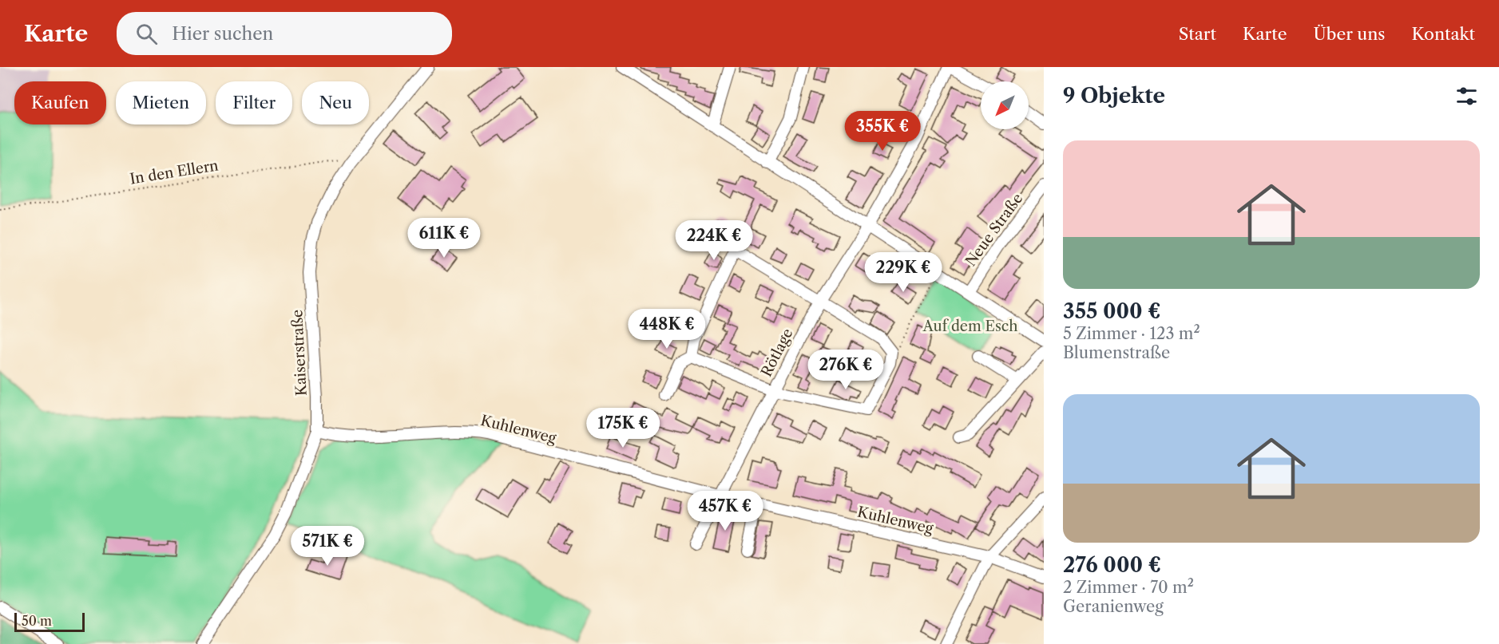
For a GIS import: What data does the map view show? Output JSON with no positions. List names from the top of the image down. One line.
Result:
{"streets":{"street":["Neue Straße","Kaiserstraße","Rötlage","Kuhlenweg"],"path":["In den Ellern"]},"crossings":[["In den Ellern","Kaiserstraße"],["Kaiserstraße","Kuhlenweg"],["Rötlage","Kuhlenweg"]],"parks":["Auf dem Esch"],"scale_bar":"50 m","north":"bottom left","page":{"header":"Karte","search":"Hier suchen","nav":["Start","Karte","Über uns","Kontakt"],"heading":"9 Objekte","chip":["Kaufen","Mieten","Filter","Neu"],"price":["355K €","611K €","224K €","229K €","448K €","276K €","175K €","457K €","571K €"],"list":[{"name":"355 000 €","note":"5 Zimmer · 123 m² · Blumenstraße"},{"name":"276 000 €","note":"2 Zimmer · 70 m² · Geranienweg"}],"scale":"50 m"}}
